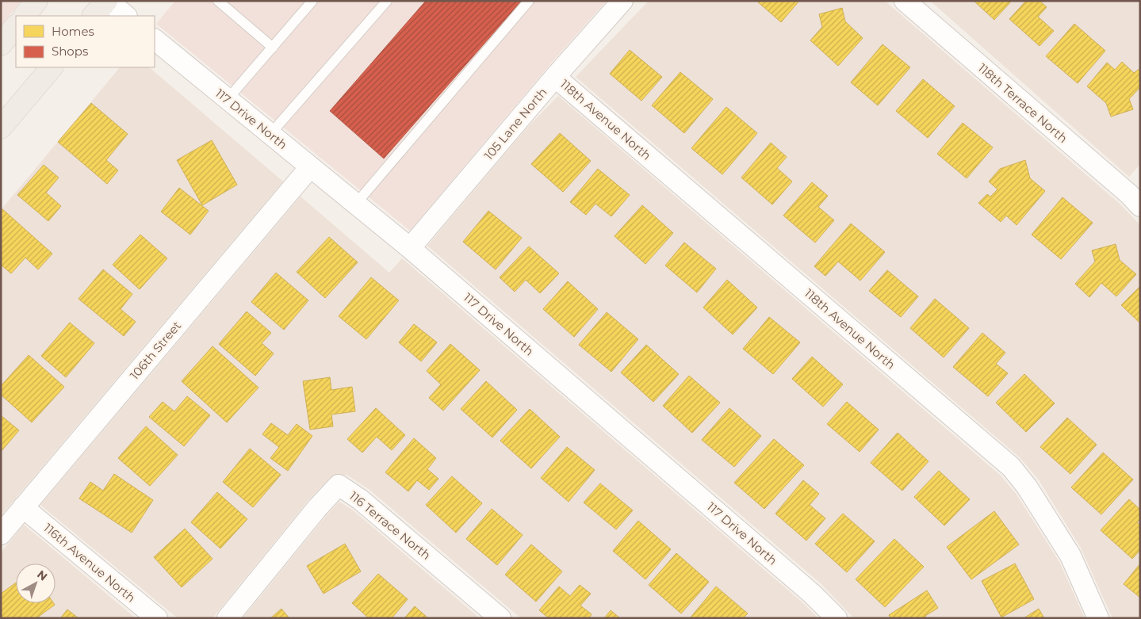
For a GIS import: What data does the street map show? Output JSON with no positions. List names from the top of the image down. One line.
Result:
{"streets":{"street":["118th Terrace North","117 Drive North","118th Avenue North","105 Lane North","106th Street","116 Terrace North","116th Avenue North"]},"crossings":[["117 Drive North","105 Lane North"],["117 Drive North","106th Street"],["118th Avenue North","105 Lane North"],["106th Street","116th Avenue North"]],"legend":["Homes","Shops"],"north":"top right"}
